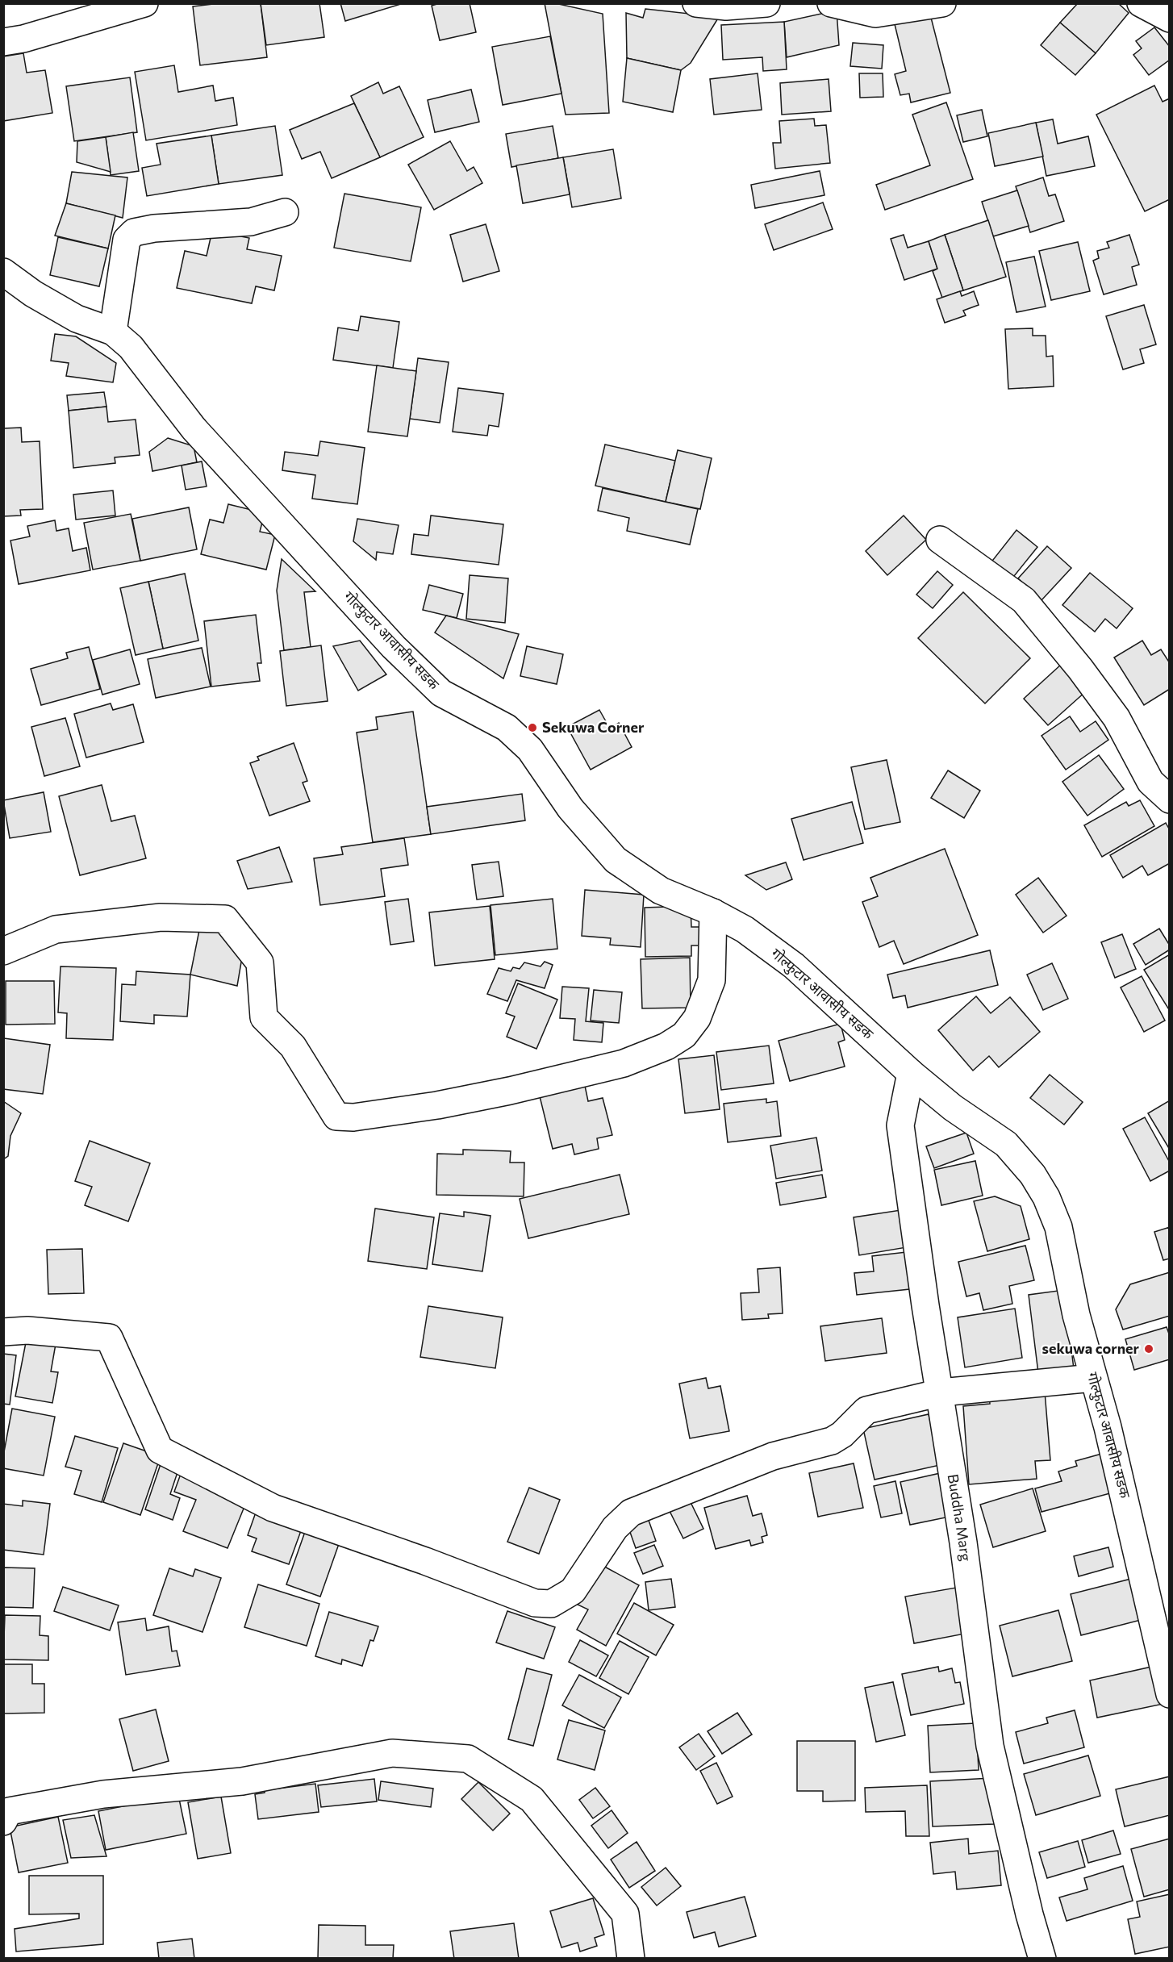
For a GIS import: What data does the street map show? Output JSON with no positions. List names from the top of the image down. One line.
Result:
{"streets":{"street":["गोल्फुटार आवासीय सडक","Buddha Marg"]},"crossings":[["गोल्फुटार आवासीय सडक","Buddha Marg"]],"places":["Sekuwa Corner","sekuwa corner"]}
